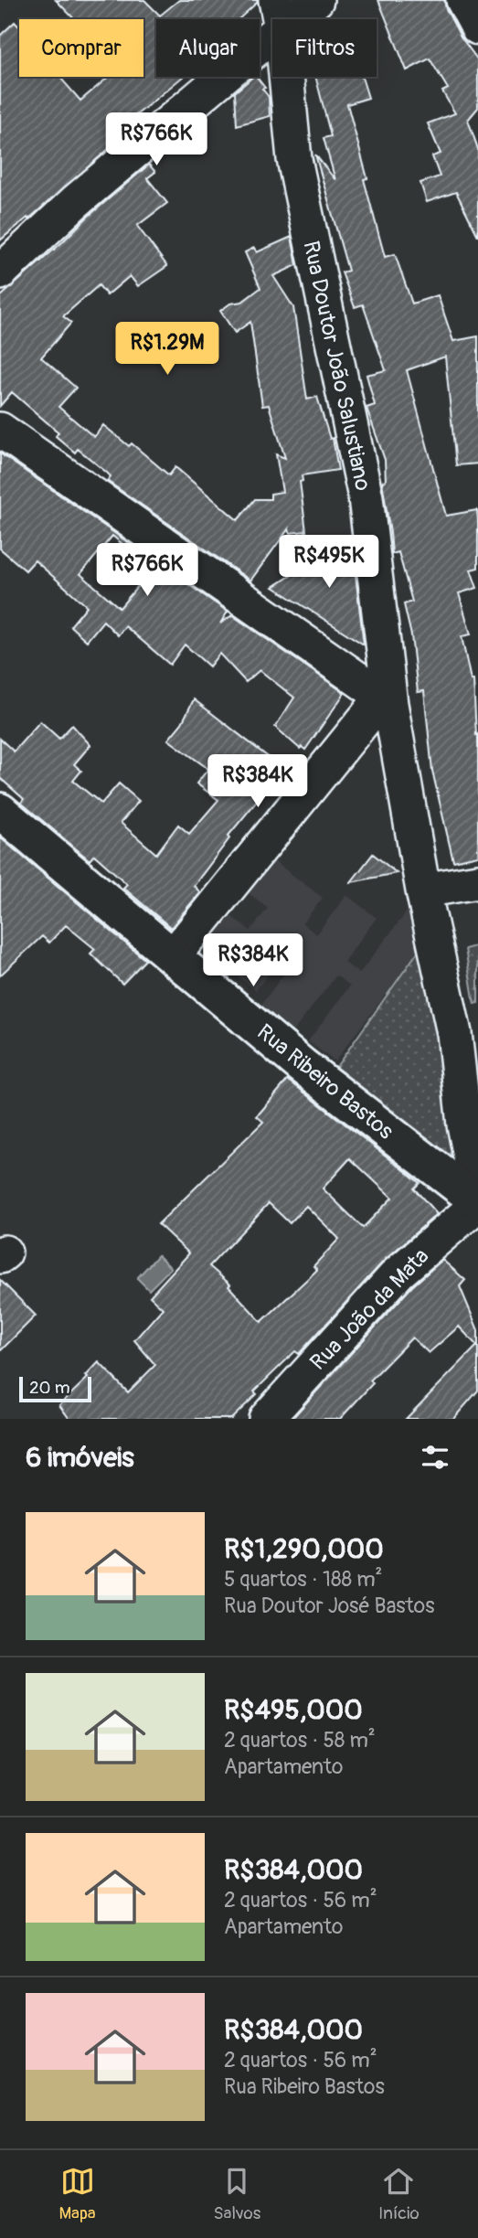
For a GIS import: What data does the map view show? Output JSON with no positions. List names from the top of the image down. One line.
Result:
{"streets":{"main road":["Rua Ribeiro Bastos"],"street":["Rua Doutor João Salustiano","Rua João da Mata"]},"crossings":[["Rua Ribeiro Bastos","Rua João da Mata"]],"scale_bar":"20 m","page":{"chip":["Comprar","Alugar","Filtros"],"price":["R$766K","R$1.29M","R$495K","R$766K","R$384K","R$384K"],"scale":"20 m","heading":"6 imóveis","list":[{"name":"R$1,290,000","note":"5 quartos · 188 m² · Rua Doutor José Bastos"},{"name":"R$495,000","note":"2 quartos · 58 m² · Apartamento"},{"name":"R$384,000","note":"2 quartos · 56 m² · Apartamento"},{"name":"R$384,000","note":"2 quartos · 56 m² · Rua Ribeiro Bastos"}],"tabs":["Mapa","Salvos","Início"]}}
